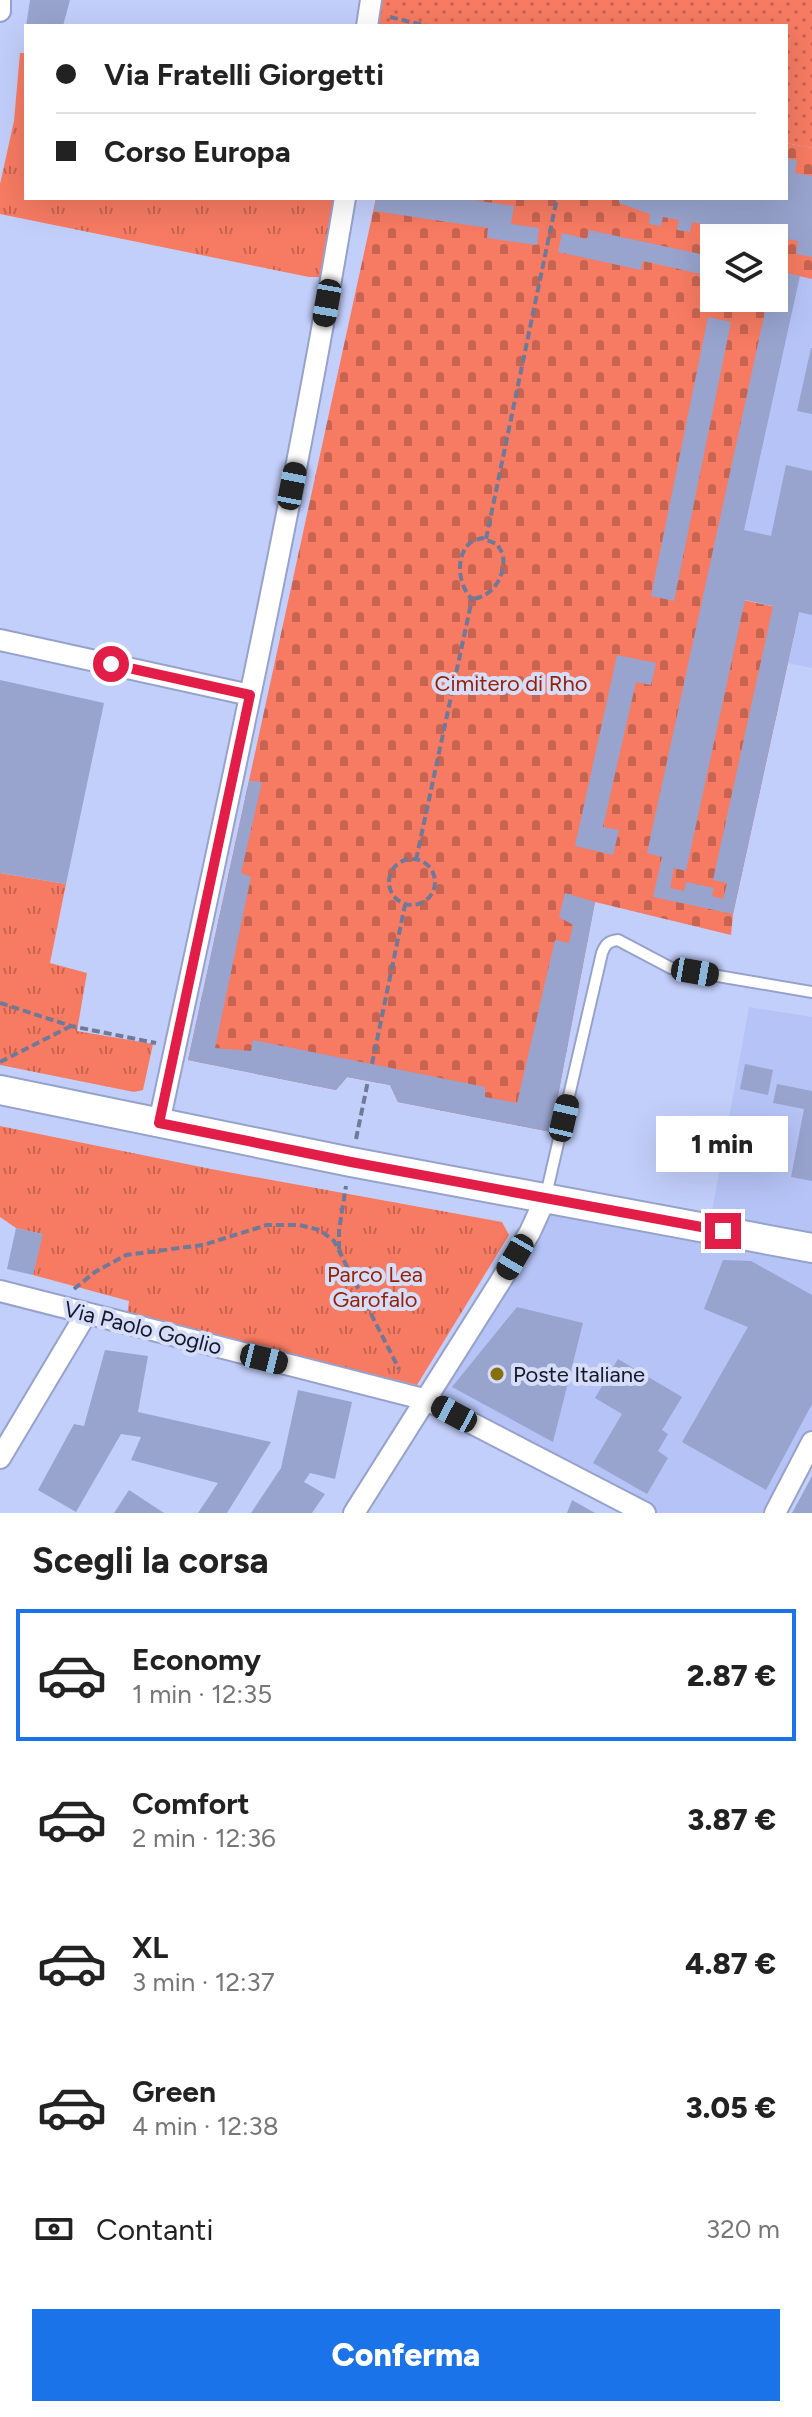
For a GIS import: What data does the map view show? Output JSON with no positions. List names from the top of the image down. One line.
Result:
{"streets":{"street":["Via Paolo Goglio"]},"parks":["Cimitero di Rho","Parco Lea Garofalo"],"places":["Poste Italiane"],"page":{"banner":["Via Fratelli Giorgetti","Corso Europa"],"bubble":"1 min","heading":"Scegli la corsa","list":[{"name":"Economy","note":"1 min · 12:35","value":"2.87 €"},{"name":"Comfort","note":"2 min · 12:36","value":"3.87 €"},{"name":"XL","note":"3 min · 12:37","value":"4.87 €"},{"name":"Green","note":"4 min · 12:38","value":"3.05 €"}],"pay":["Contanti","320 m"],"buttons":"Conferma"}}
